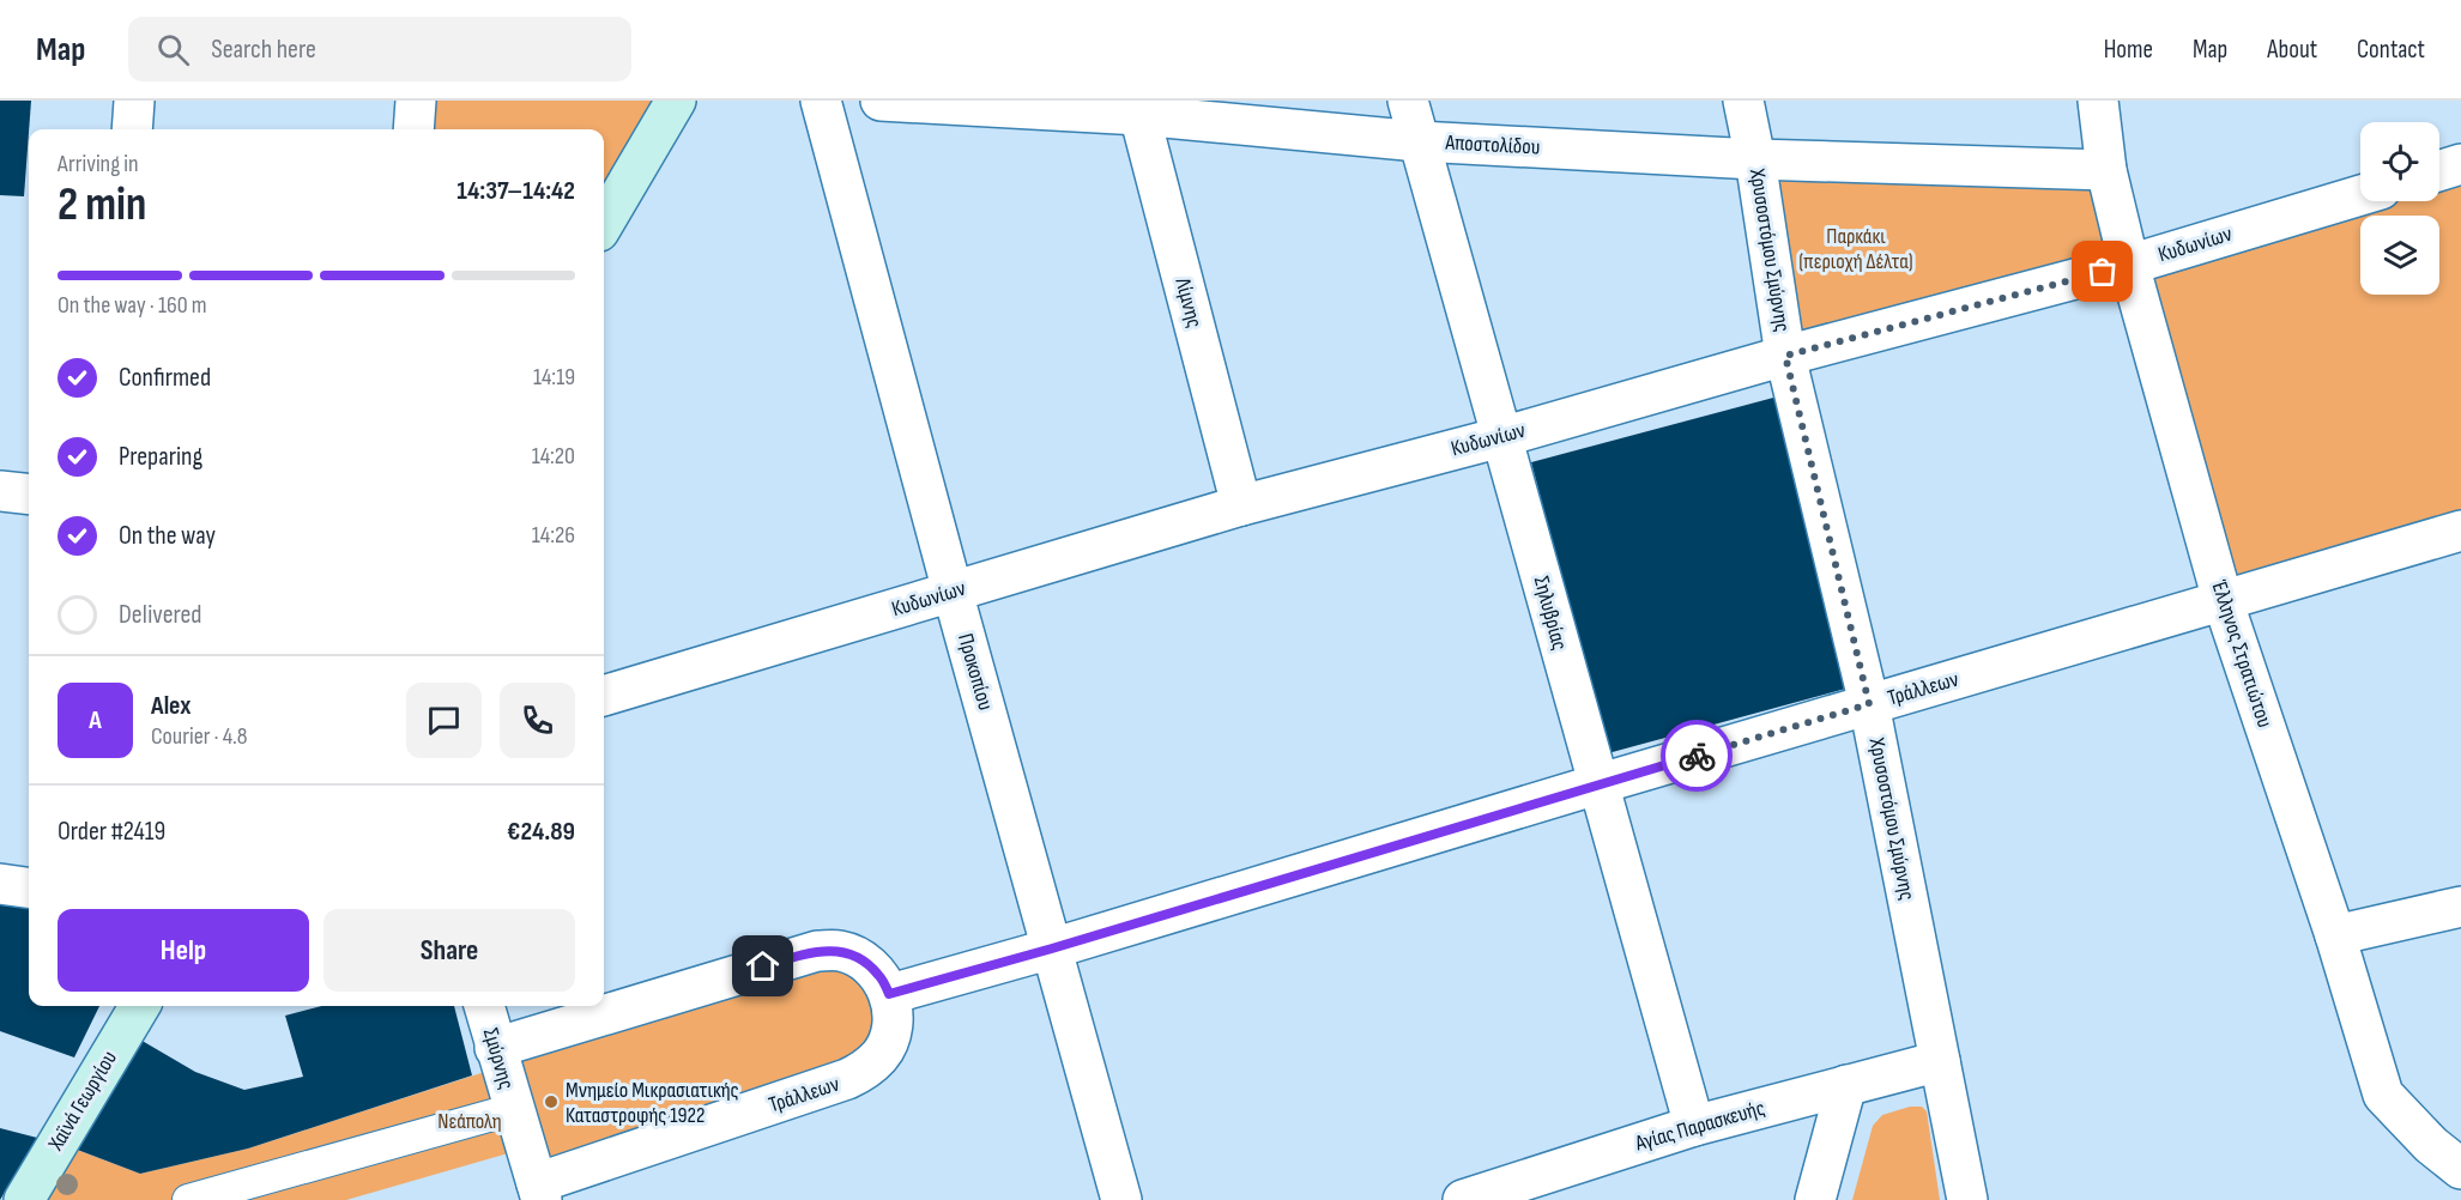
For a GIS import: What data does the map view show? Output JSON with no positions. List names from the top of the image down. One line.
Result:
{"streets":{"main road":["Χαϊνά Γεωργίου"],"street":["Αποστολίδου","Κυδωνίων","Χρυσοστόμου Σμύρνης","Λίμνης","Σηλυβρίας","Έλληνος Στρατιώτου","Προκοπίου","Τράλλεων","Σμύρνης","Αγίας Παρασκευής"]},"crossings":[["Αποστολίδου","Χρυσοστόμου Σμύρνης"],["Αποστολίδου","Λίμνης"],["Αποστολίδου","Σηλυβρίας"],["Αποστολίδου","Έλληνος Στρατιώτου"],["Κυδωνίων","Χρυσοστόμου Σμύρνης"],["Κυδωνίων","Λίμνης"],["Κυδωνίων","Σηλυβρίας"],["Κυδωνίων","Έλληνος Στρατιώτου"],["Κυδωνίων","Προκοπίου"],["Χρυσοστόμου Σμύρνης","Τράλλεων"],["Χρυσοστόμου Σμύρνης","Αγίας Παρασκευής"],["Σηλυβρίας","Τράλλεων"],["Σηλυβρίας","Αγίας Παρασκευής"],["Έλληνος Στρατιώτου","Τράλλεων"],["Προκοπίου","Τράλλεων"],["Τράλλεων","Σμύρνης"]],"parks":["Παρκάκι (περιοχή Δέλτα)","Νεάπολη"],"places":["Μνημείο Μικρασιατικής Καταστροφής 1922"],"page":{"header":"Map","search":"Search here","nav":["Home","Map","About","Contact"],"heading":["2 min","Arriving in","14:37–14:42"],"panel":["Alex","Courier · 4.8","Order #2419","€24.89"],"bar":"On the way · 160 m","list":[["Confirmed","14:19"],["Preparing","14:20"],["On the way","14:26"],"Delivered"],"round":"A","buttons":["Help","Share"]}}
